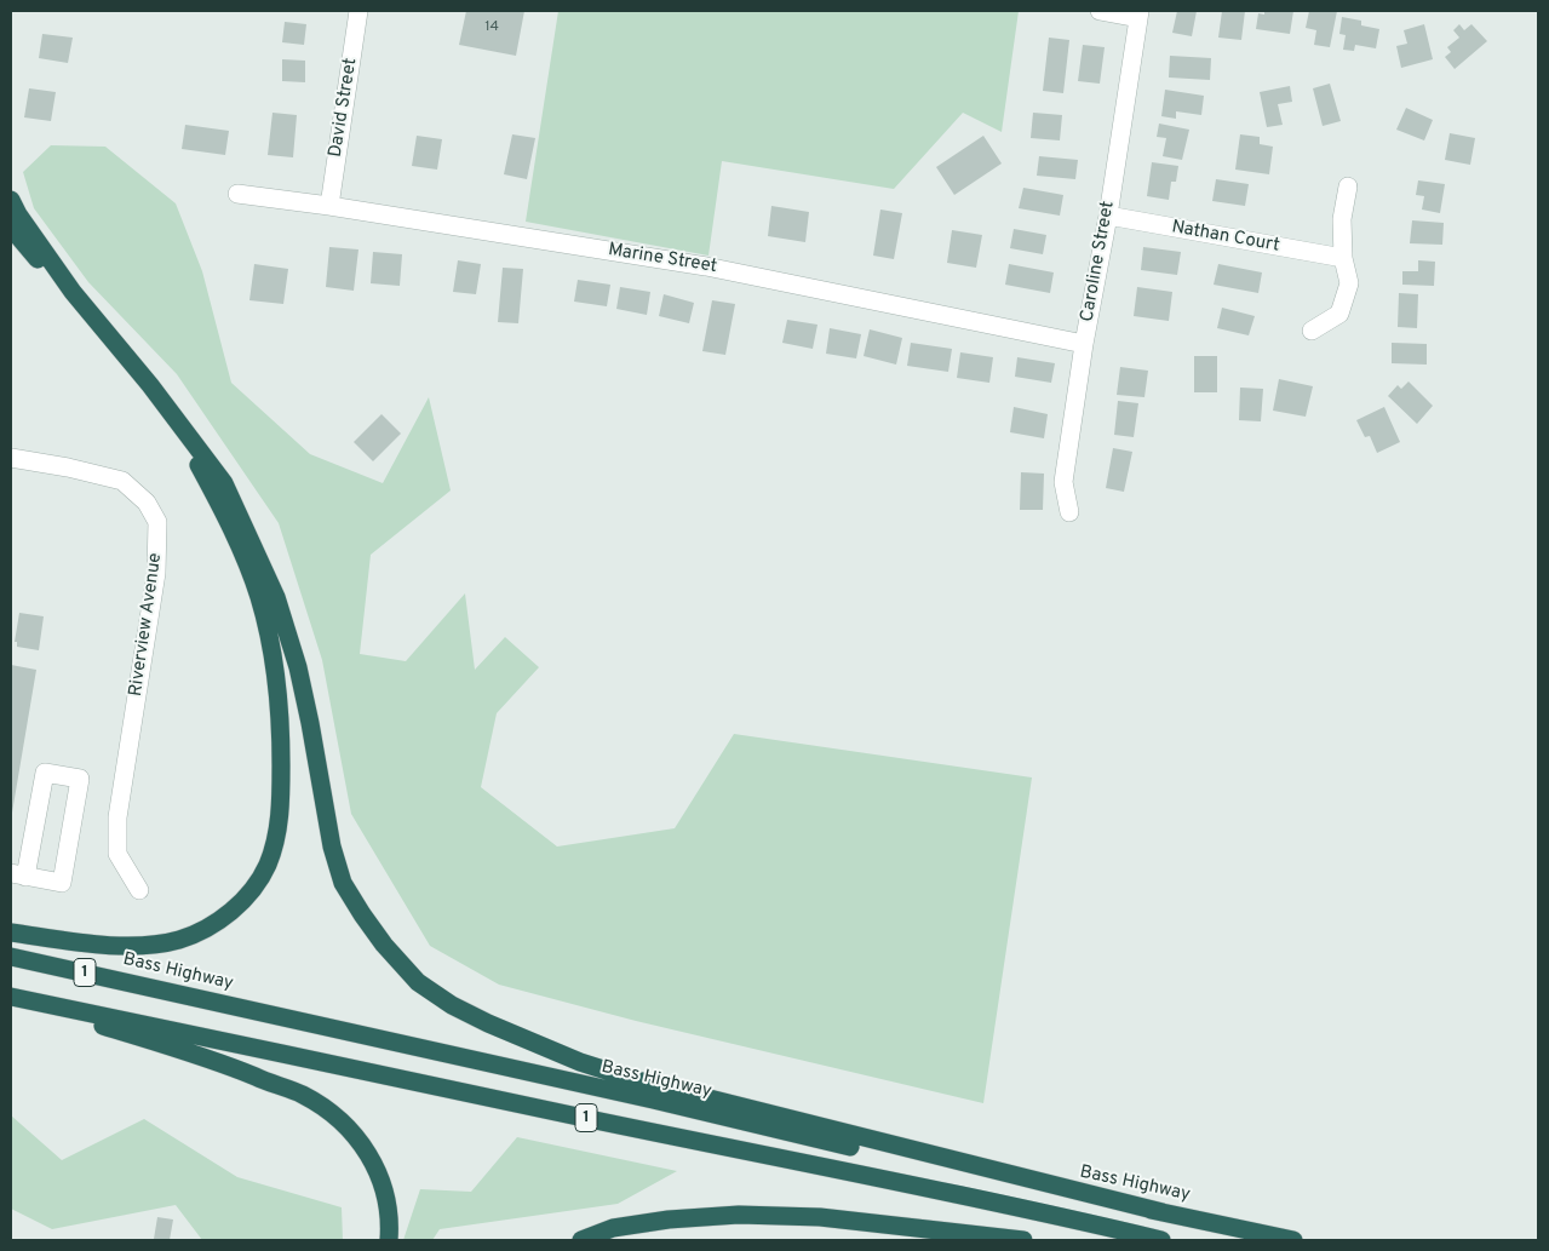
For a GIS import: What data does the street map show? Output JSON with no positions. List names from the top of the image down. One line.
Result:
{"streets":{"highway":["1","Bass Highway"],"street":["David Street","Nathan Court","Marine Street","Caroline Street","Riverview Avenue"]},"crossings":[["David Street","Marine Street"],["Nathan Court","Caroline Street"],["Marine Street","Caroline Street"]],"house_numbers":["14"]}
